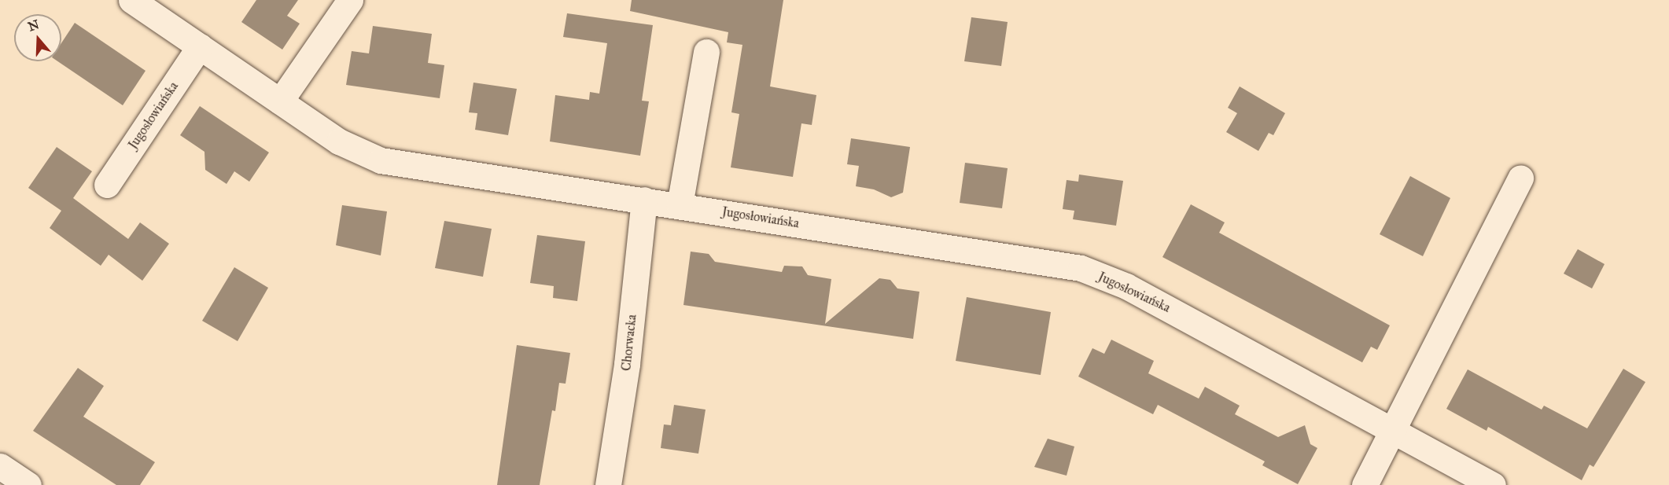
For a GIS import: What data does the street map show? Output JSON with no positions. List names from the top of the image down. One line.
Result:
{"streets":{"street":["Jugosłowiańska","Chorwacka"]},"crossings":[["Jugosłowiańska","Chorwacka"]],"north":"top"}
